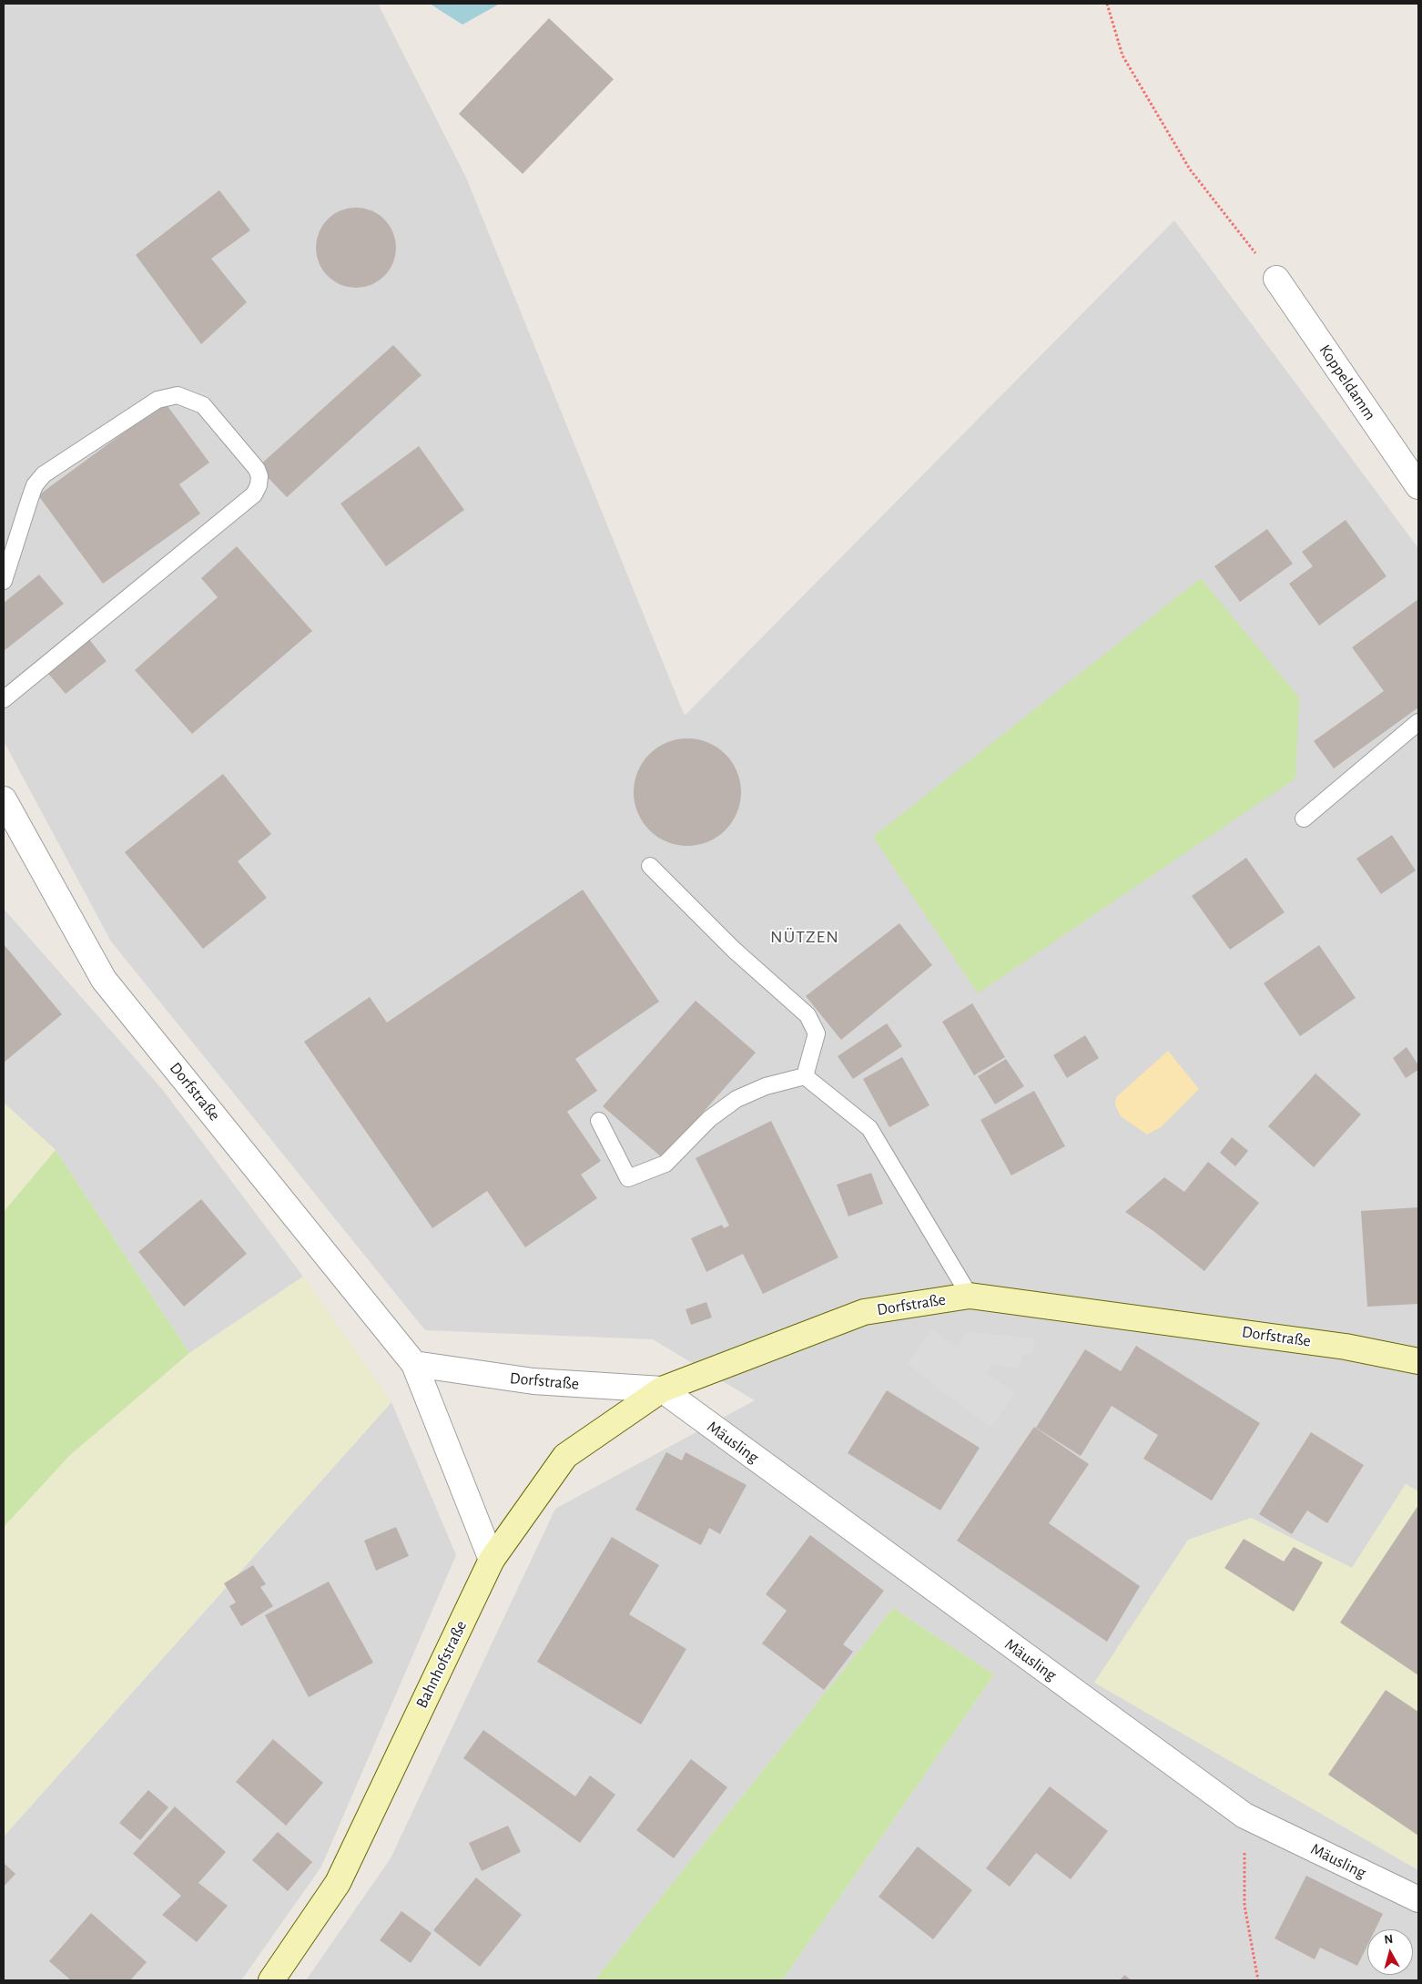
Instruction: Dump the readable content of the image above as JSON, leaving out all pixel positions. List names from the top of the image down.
{
  "streets": {
    "street": [
      "Koppeldamm",
      "Dorfstraße",
      "Mäusling",
      "Bahnhofstraße"
    ]
  },
  "crossings": [
    ["Dorfstraße", "Mäusling"],
    ["Dorfstraße", "Bahnhofstraße"],
    ["Mäusling", "Bahnhofstraße"]
  ],
  "districts": ["NÜTZEN"],
  "north": "top"
}
